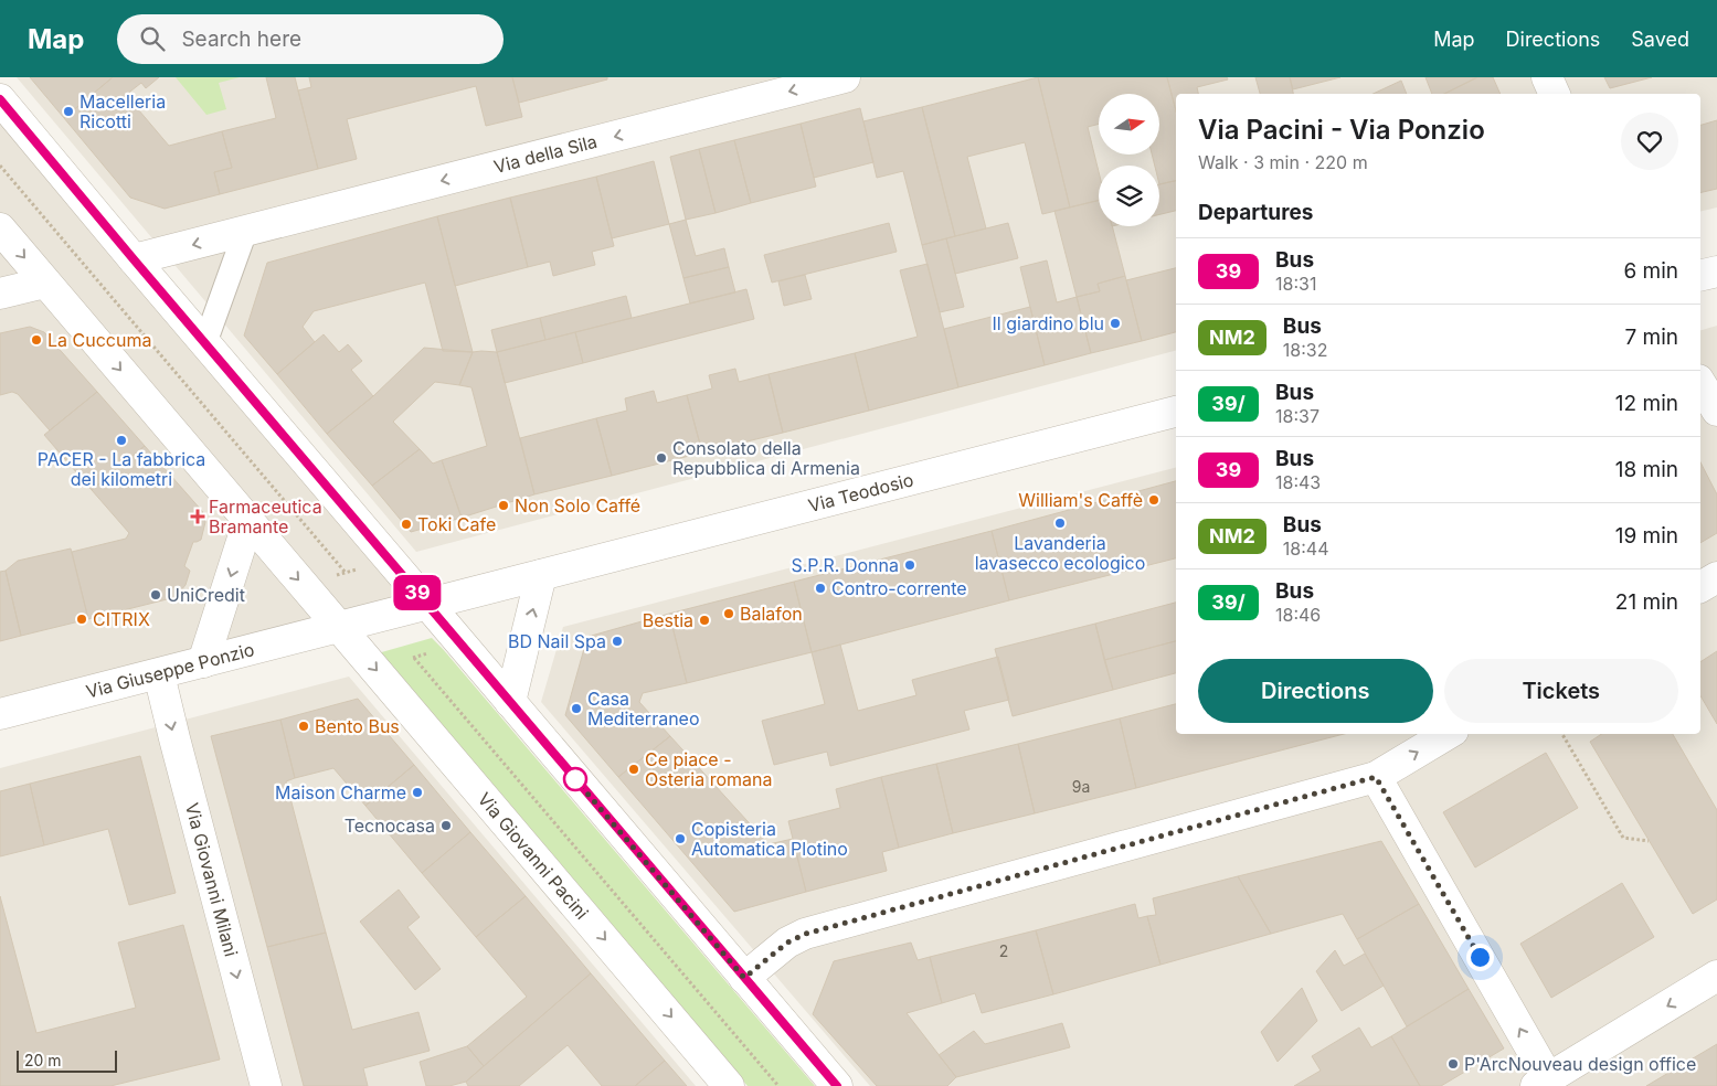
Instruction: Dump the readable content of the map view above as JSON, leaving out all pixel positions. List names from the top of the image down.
{
  "streets": {
    "street": [
      "Via della Sila",
      "Via Teodosio",
      "Via Giuseppe Ponzio",
      "Via Giovanni Pacini",
      "Via Giovanni Milani"
    ]
  },
  "crossings": [
    ["Via Giuseppe Ponzio", "Via Giovanni Pacini"],
    ["Via Giuseppe Ponzio", "Via Giovanni Milani"]
  ],
  "one_way": ["Via della Sila", "Via Giovanni Milani"],
  "places": {
    "other": [
      "Macelleria Ricotti",
      "Il giardino blu",
      "La Cuccuma",
      "PACER - La fabbrica dei kilometri",
      "Consolato della Repubblica di Armenia",
      "William's Caffè",
      "Non Solo Caffé",
      "Lavanderia lavasecco ecologico",
      "Toki Cafe",
      "S.P.R. Donna",
      "Contro-corrente",
      "UniCredit",
      "Balafon",
      "CITRIX",
      "Bestia",
      "BD Nail Spa",
      "Casa Mediterraneo",
      "Bento Bus",
      "Ce piace - Osteria romana",
      "Maison Charme",
      "Tecnocasa",
      "Copisteria Automatica Plotino",
      "P'ArcNouveau design office"
    ],
    "health": ["Farmaceutica Bramante"]
  },
  "lines": ["bus line 39"],
  "house_numbers": ["9a", "2"],
  "scale_bar": "20 m",
  "north": "right",
  "page": {
    "header": "Map",
    "search": "Search here",
    "nav": ["Map", "Directions", "Saved"],
    "on_map": "39",
    "heading": [
      ["Via Pacini - Via Ponzio", "Walk · 3 min · 220 m"],
      "Departures"
    ],
    "list": [
      {
        "mark": "39",
        "name": "Bus",
        "note": "18:31",
        "value": "6 min"
      },
      {
        "mark": "NM2",
        "name": "Bus",
        "note": "18:32",
        "value": "7 min"
      },
      {
        "mark": "39/",
        "name": "Bus",
        "note": "18:37",
        "value": "12 min"
      },
      {
        "mark": "39",
        "name": "Bus",
        "note": "18:43",
        "value": "18 min"
      },
      {
        "mark": "NM2",
        "name": "Bus",
        "note": "18:44",
        "value": "19 min"
      },
      {
        "mark": "39/",
        "name": "Bus",
        "note": "18:46",
        "value": "21 min"
      }
    ],
    "buttons": ["Directions", "Tickets"],
    "scale": "20 m"
  }
}
